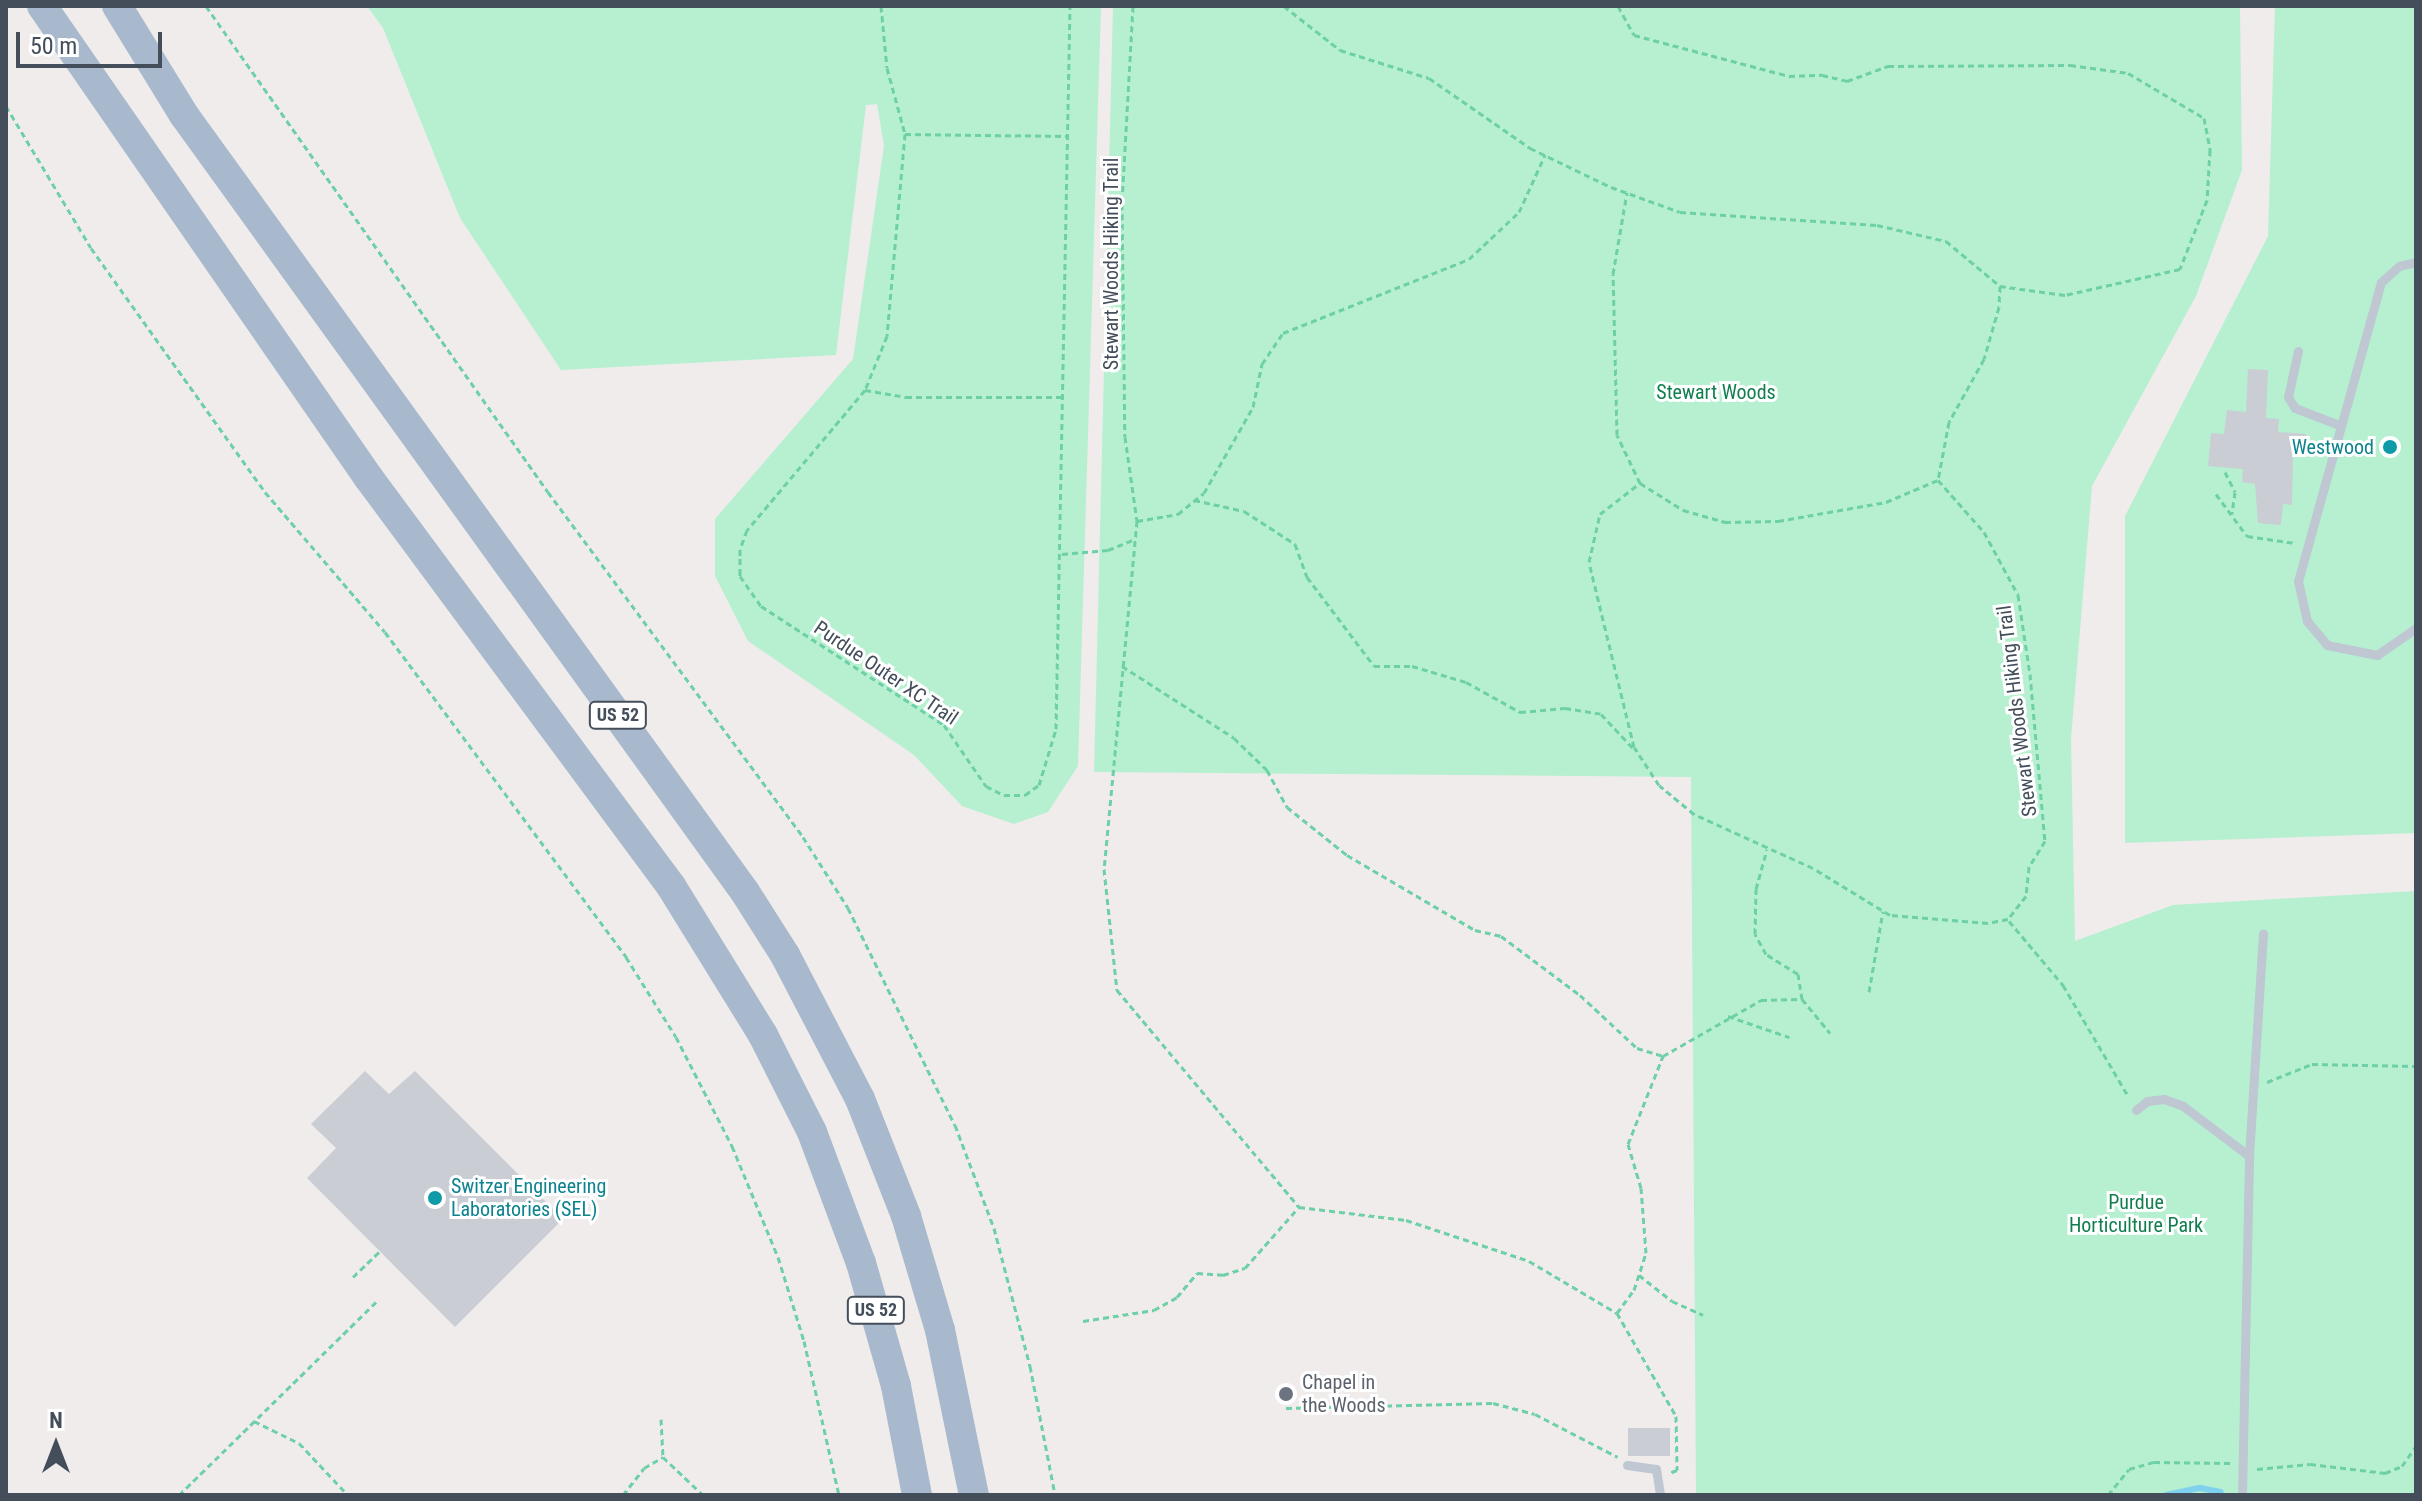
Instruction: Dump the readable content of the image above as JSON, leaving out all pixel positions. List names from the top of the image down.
{
  "streets": {
    "main road": ["US 52"],
    "path": ["Stewart Woods Hiking Trail", "Purdue Outer XC Trail"]
  },
  "parks": ["Stewart Woods", "Purdue Horticulture Park"],
  "places": ["Westwood", "Switzer Engineering Laboratories (SEL)", "Chapel in the Woods"],
  "scale_bar": "50 m",
  "north": "top"
}
